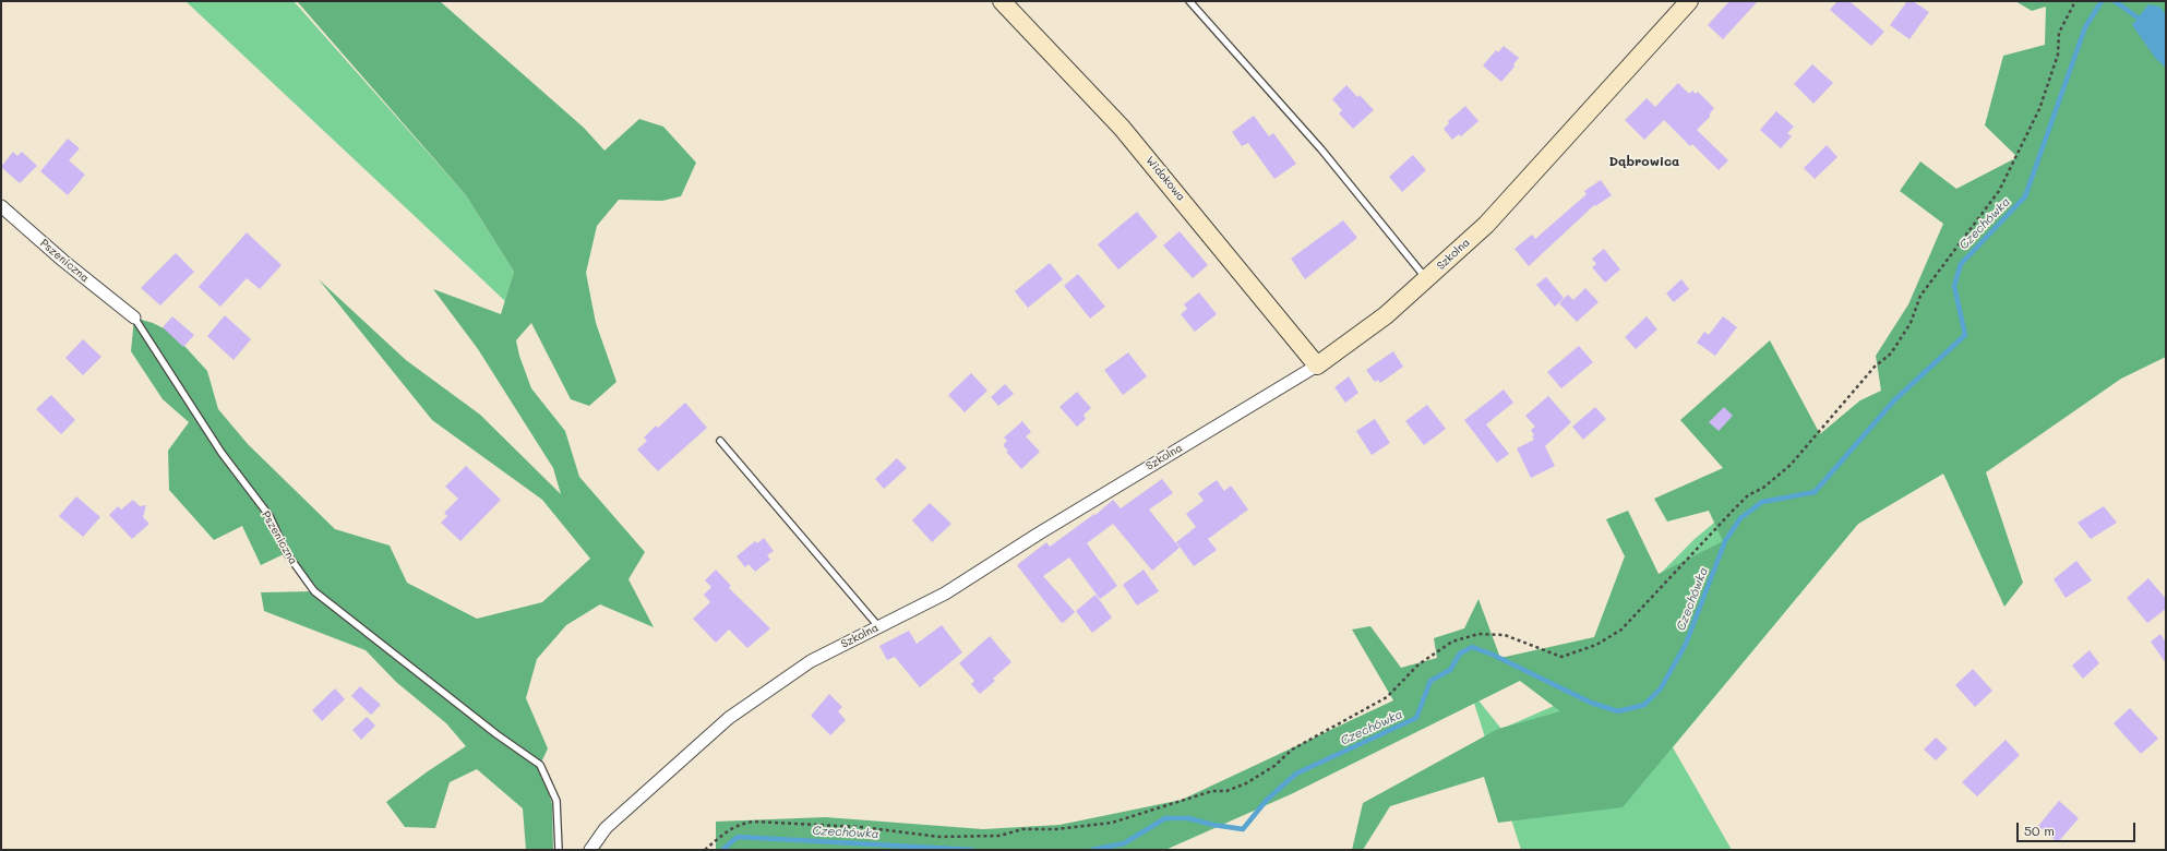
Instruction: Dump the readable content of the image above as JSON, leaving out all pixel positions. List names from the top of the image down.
{
  "streets": {
    "street": ["Widokowa", "Szkolna", "Pszeniczna"]
  },
  "crossings": [
    ["Widokowa", "Szkolna"]
  ],
  "districts": ["Dąbrowica"],
  "water": ["Czechówka"],
  "scale_bar": "50 m"
}
